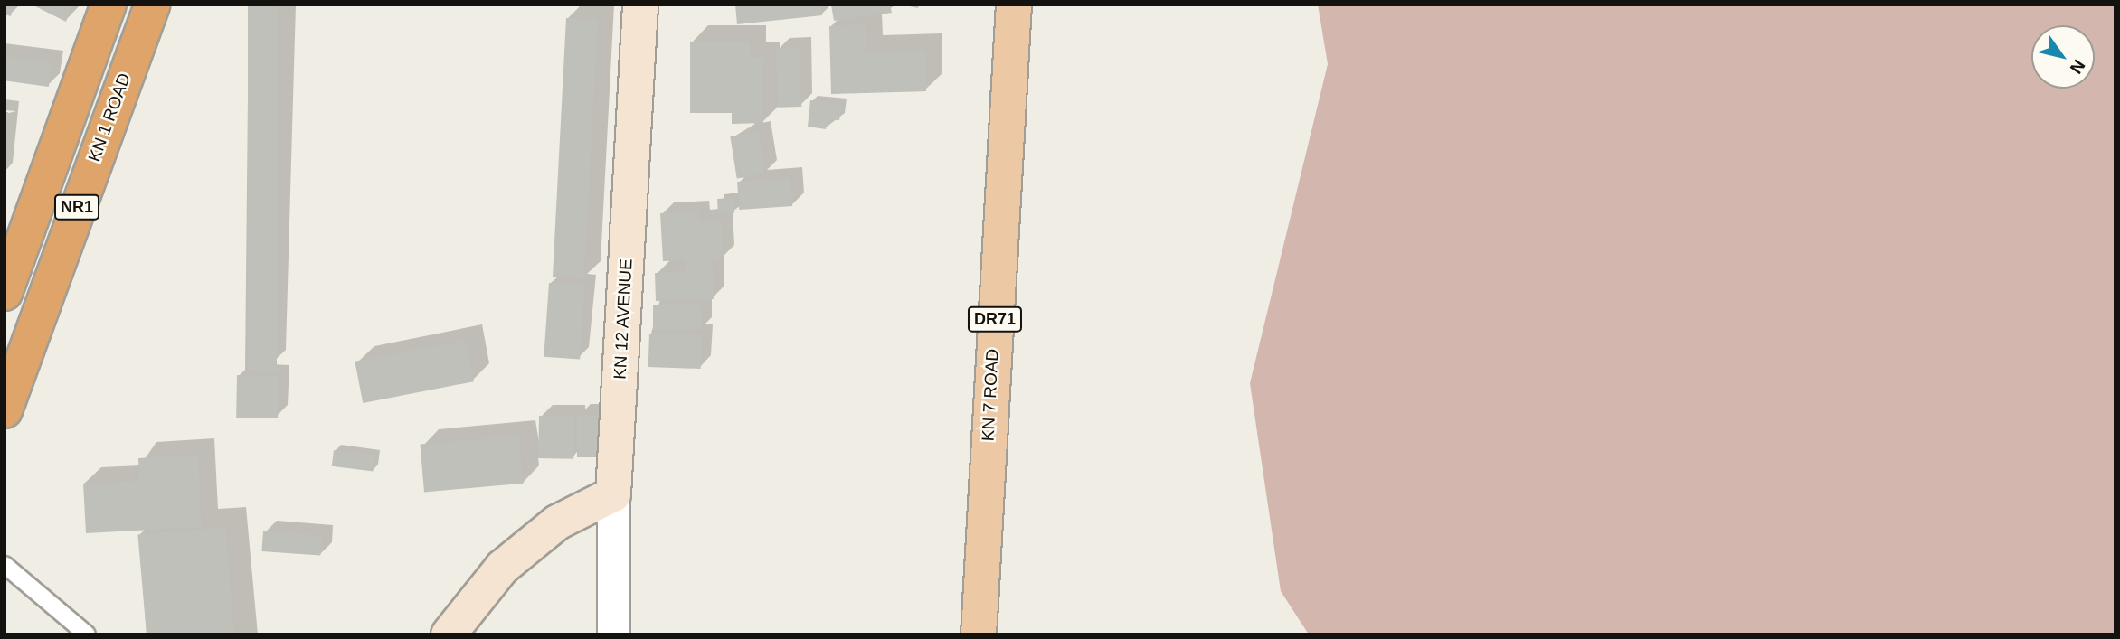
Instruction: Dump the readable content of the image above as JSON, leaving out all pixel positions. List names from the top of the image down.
{
  "streets": {
    "highway": ["KN 1 ROAD", "NR1"],
    "main road": ["DR71", "KN 7 ROAD"],
    "street": ["KN 12 AVENUE"]
  },
  "north": "bottom right"
}
